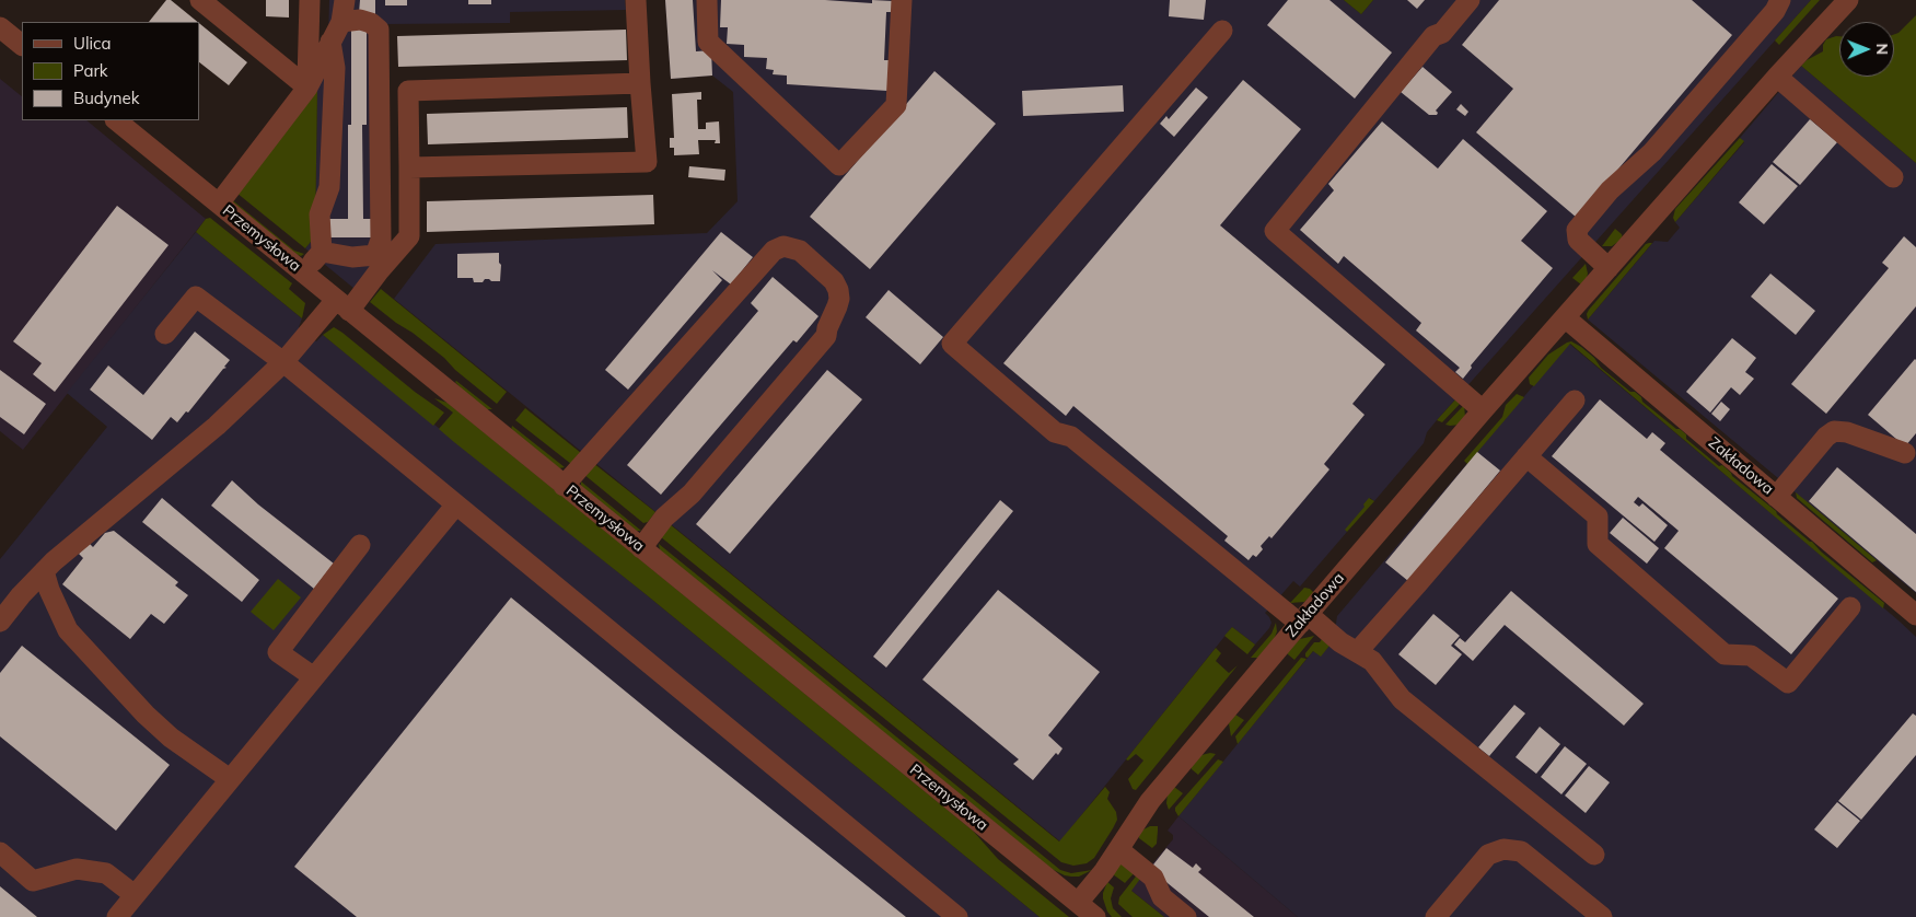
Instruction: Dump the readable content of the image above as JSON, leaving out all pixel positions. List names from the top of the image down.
{
  "streets": {
    "street": ["Przemysłowa", "Zakładowa"]
  },
  "crossings": [
    ["Przemysłowa", "Zakładowa"]
  ],
  "legend": ["Ulica", "Park", "Budynek"],
  "north": "right"
}
